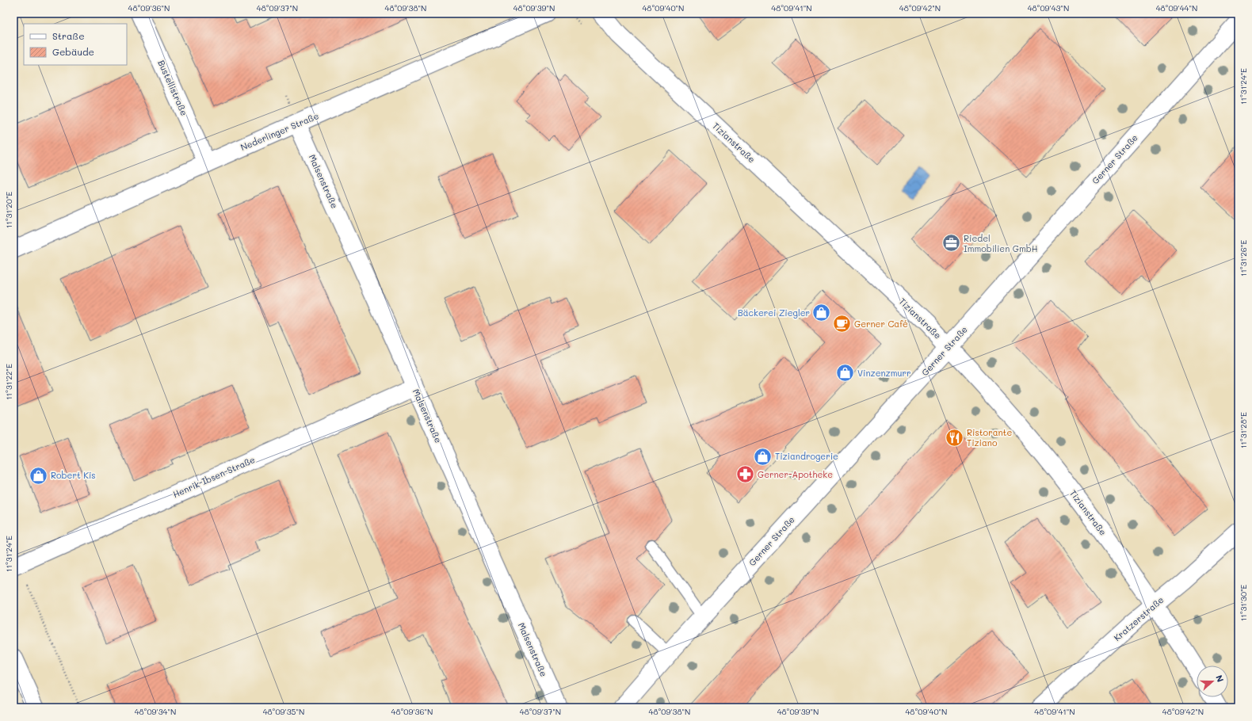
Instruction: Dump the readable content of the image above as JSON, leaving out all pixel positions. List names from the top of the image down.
{
  "streets": {
    "street": [
      "Bustellistraße",
      "Nederlinger Straße",
      "Tizianstraße",
      "Gerner Straße",
      "Malsenstraße",
      "Henrik-Ibsen-Straße",
      "Kratzerstraße"
    ]
  },
  "crossings": [
    ["Bustellistraße", "Nederlinger Straße"],
    ["Nederlinger Straße", "Malsenstraße"],
    ["Tizianstraße", "Gerner Straße"],
    ["Tizianstraße", "Kratzerstraße"],
    ["Malsenstraße", "Henrik-Ibsen-Straße"]
  ],
  "places": {
    "office": ["Riedel Immobilien GmbH"],
    "shop": [
      "Bäckerei Ziegler",
      "Vinzenzmurr",
      "Tiziandrogerie",
      "Robert Kis"
    ],
    "cafe": ["Gerner Café"],
    "restaurant": ["Ristorante Tiziano"],
    "pharmacy": ["Gerner-Apotheke"]
  },
  "legend": ["Straße", "Gebäude"],
  "north": "right",
  "coordinates": [
    "48°09'36\"N",
    "48°09'37\"N",
    "48°09'38\"N",
    "48°09'39\"N",
    "48°09'40\"N",
    "48°09'41\"N",
    "48°09'42\"N",
    "48°09'43\"N",
    "48°09'44\"N",
    "11°31'24\"E",
    "11°31'20\"E",
    "11°31'26\"E",
    "11°31'22\"E",
    "11°31'28\"E",
    "11°31'30\"E",
    "48°09'34\"N",
    "48°09'35\"N"
  ]
}
